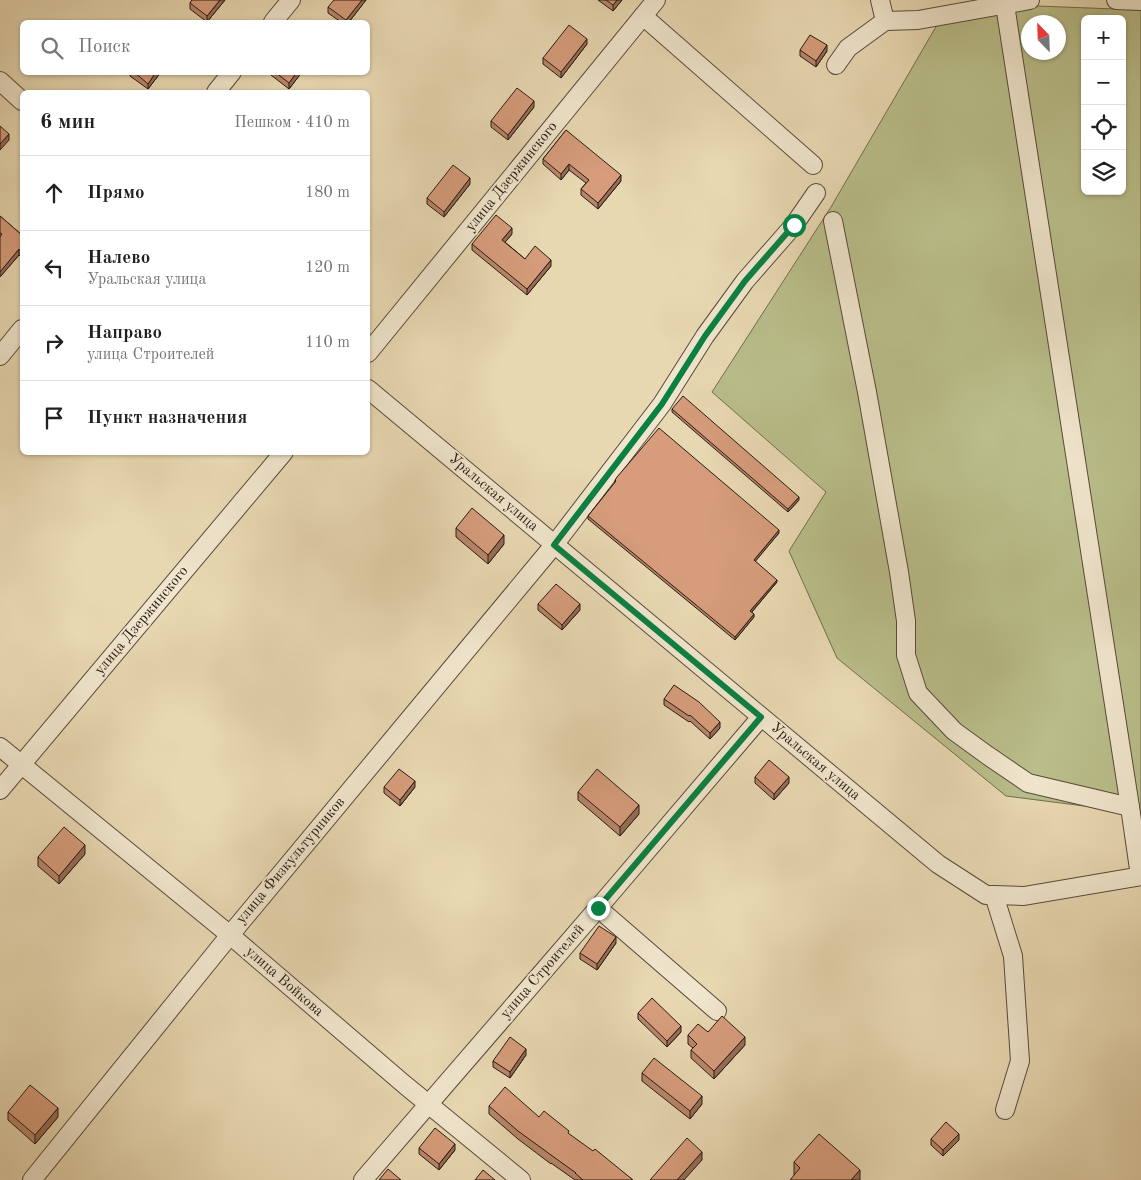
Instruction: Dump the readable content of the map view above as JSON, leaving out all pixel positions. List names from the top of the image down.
{
  "streets": {
    "street": [
      "улица Дзержинского",
      "Уральская улица",
      "улица Физкультурников",
      "улица Строителей",
      "улица Войкова"
    ]
  },
  "crossings": [
    ["улица Дзержинского", "улица Войкова"],
    ["Уральская улица", "улица Физкультурников"],
    ["Уральская улица", "улица Строителей"],
    ["улица Физкультурников", "улица Войкова"],
    ["улица Строителей", "улица Войкова"]
  ],
  "north": "top left",
  "page": {
    "map_buttons": ["+", "−"],
    "search": "Поиск",
    "heading": ["6 мин", "Пешком · 410 m"],
    "list": [
      ["Прямо", "180 m"],
      ["Налево", "Уральская улица", "120 m"],
      ["Направо", "улица Строителей", "110 m"],
      "Пункт назначения"
    ]
  }
}
